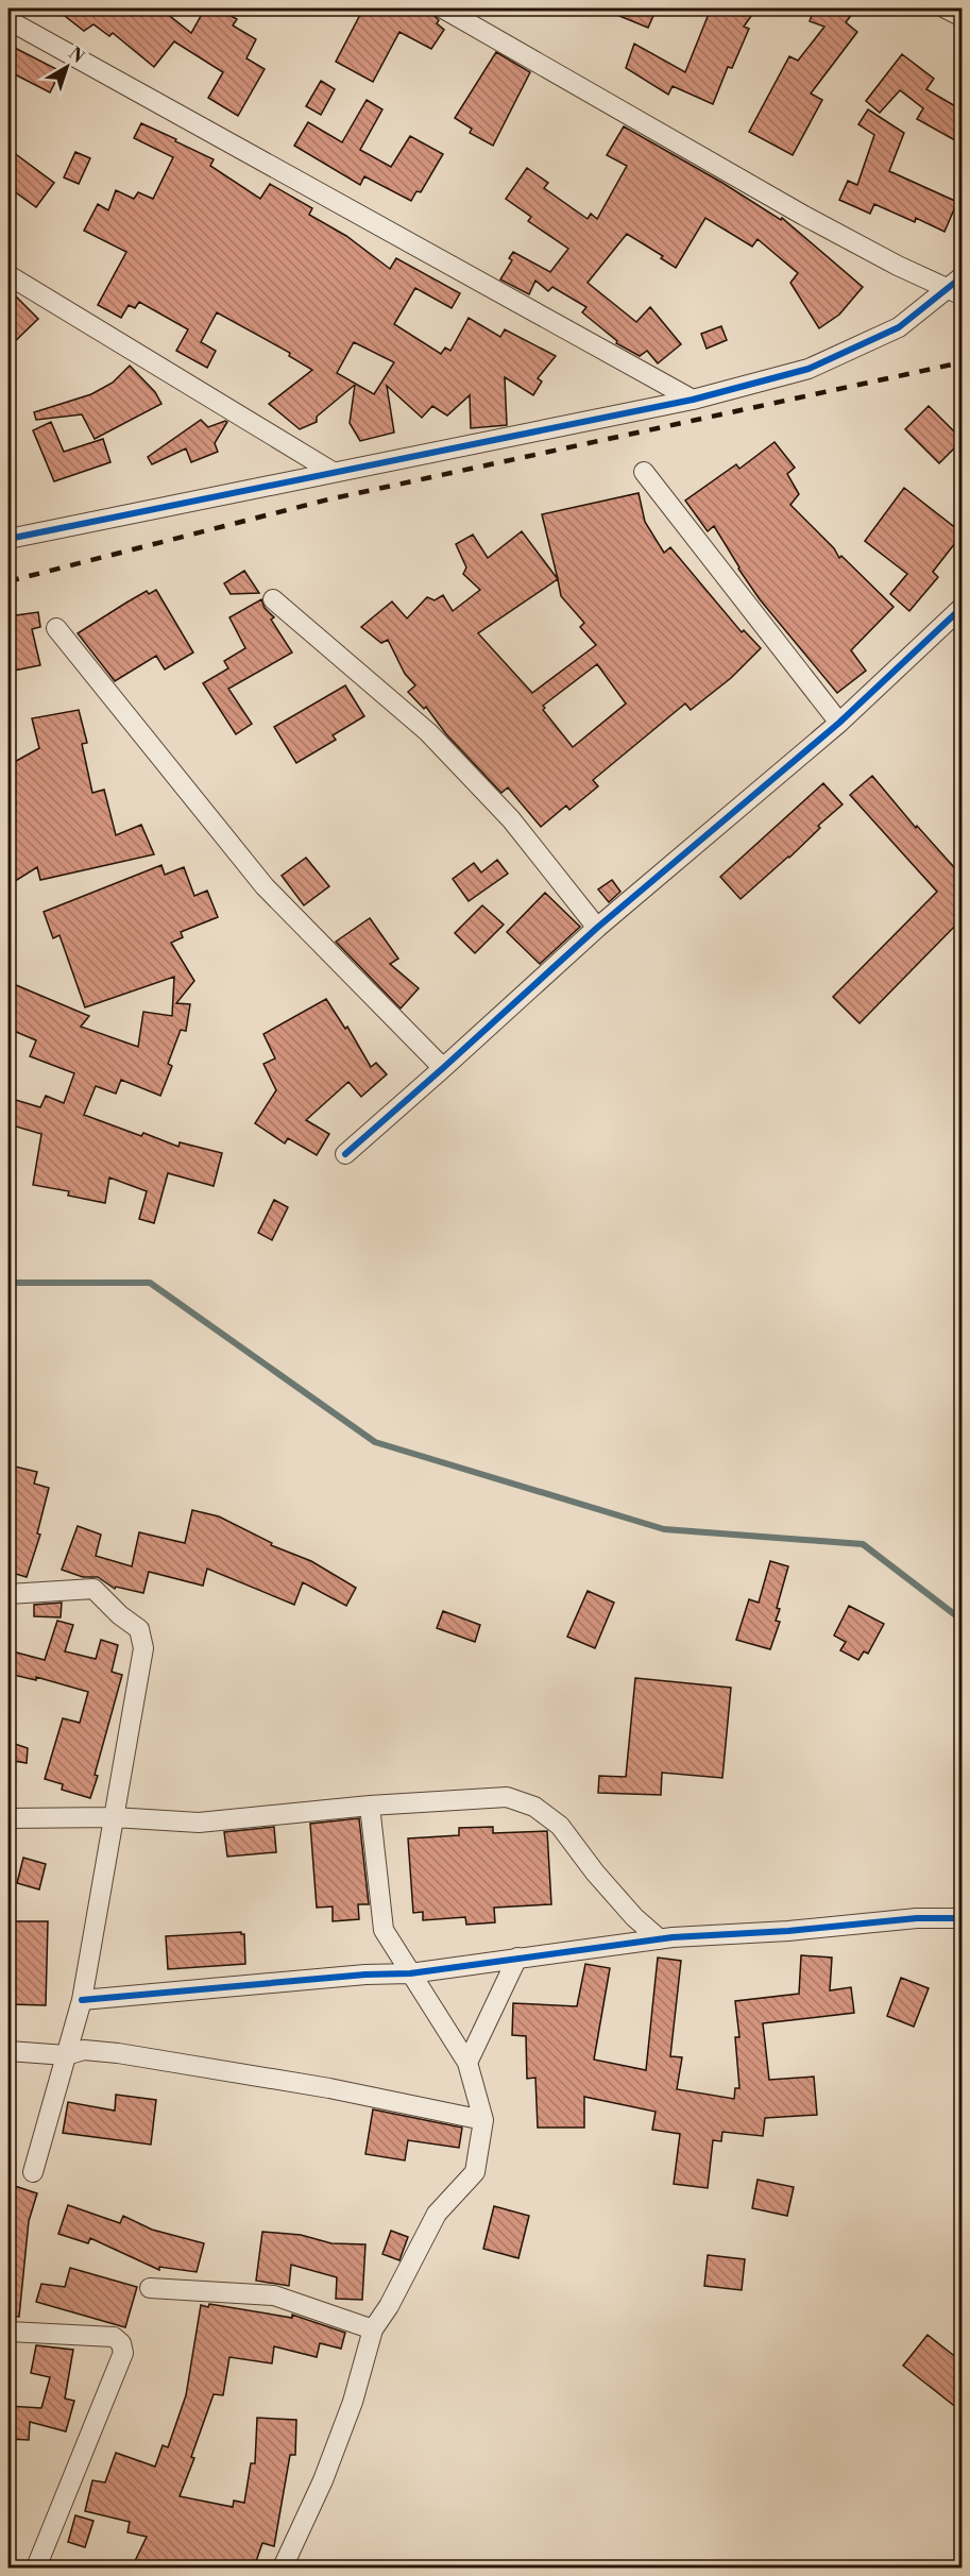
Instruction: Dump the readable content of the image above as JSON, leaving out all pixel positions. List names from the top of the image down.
{
  "north": "top right"
}
